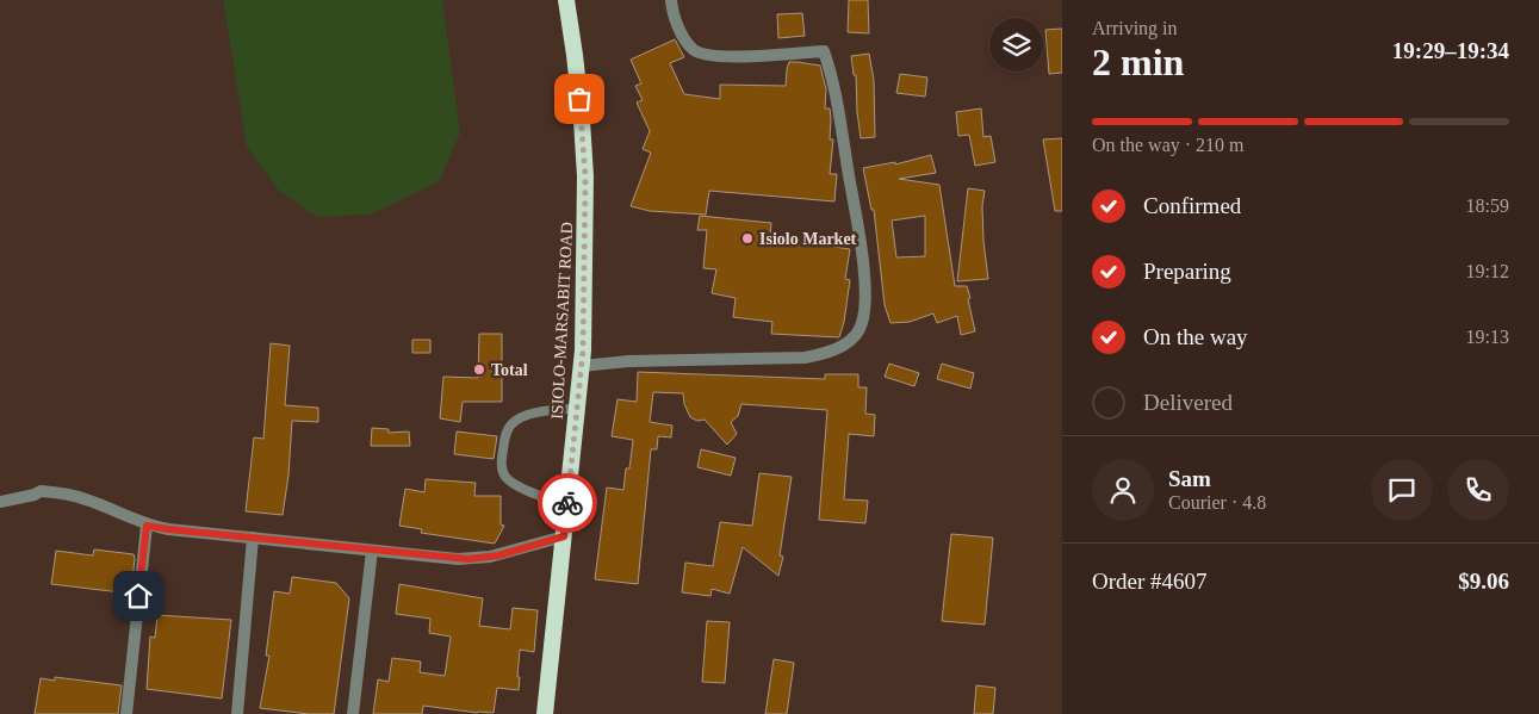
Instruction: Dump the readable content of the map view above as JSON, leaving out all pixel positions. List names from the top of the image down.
{
  "streets": {
    "highway": ["ISIOLO-MARSABIT ROAD"]
  },
  "places": ["Isiolo Market", "Total"],
  "page": {
    "heading": ["2 min", "Arriving in", "19:29–19:34"],
    "panel": [
      "Sam",
      "Courier · 4.8",
      "Order #4607",
      "$9.06"
    ],
    "bar": "On the way · 210 m",
    "list": [
      ["Confirmed", "18:59"],
      ["Preparing", "19:12"],
      ["On the way", "19:13"],
      "Delivered"
    ]
  }
}
